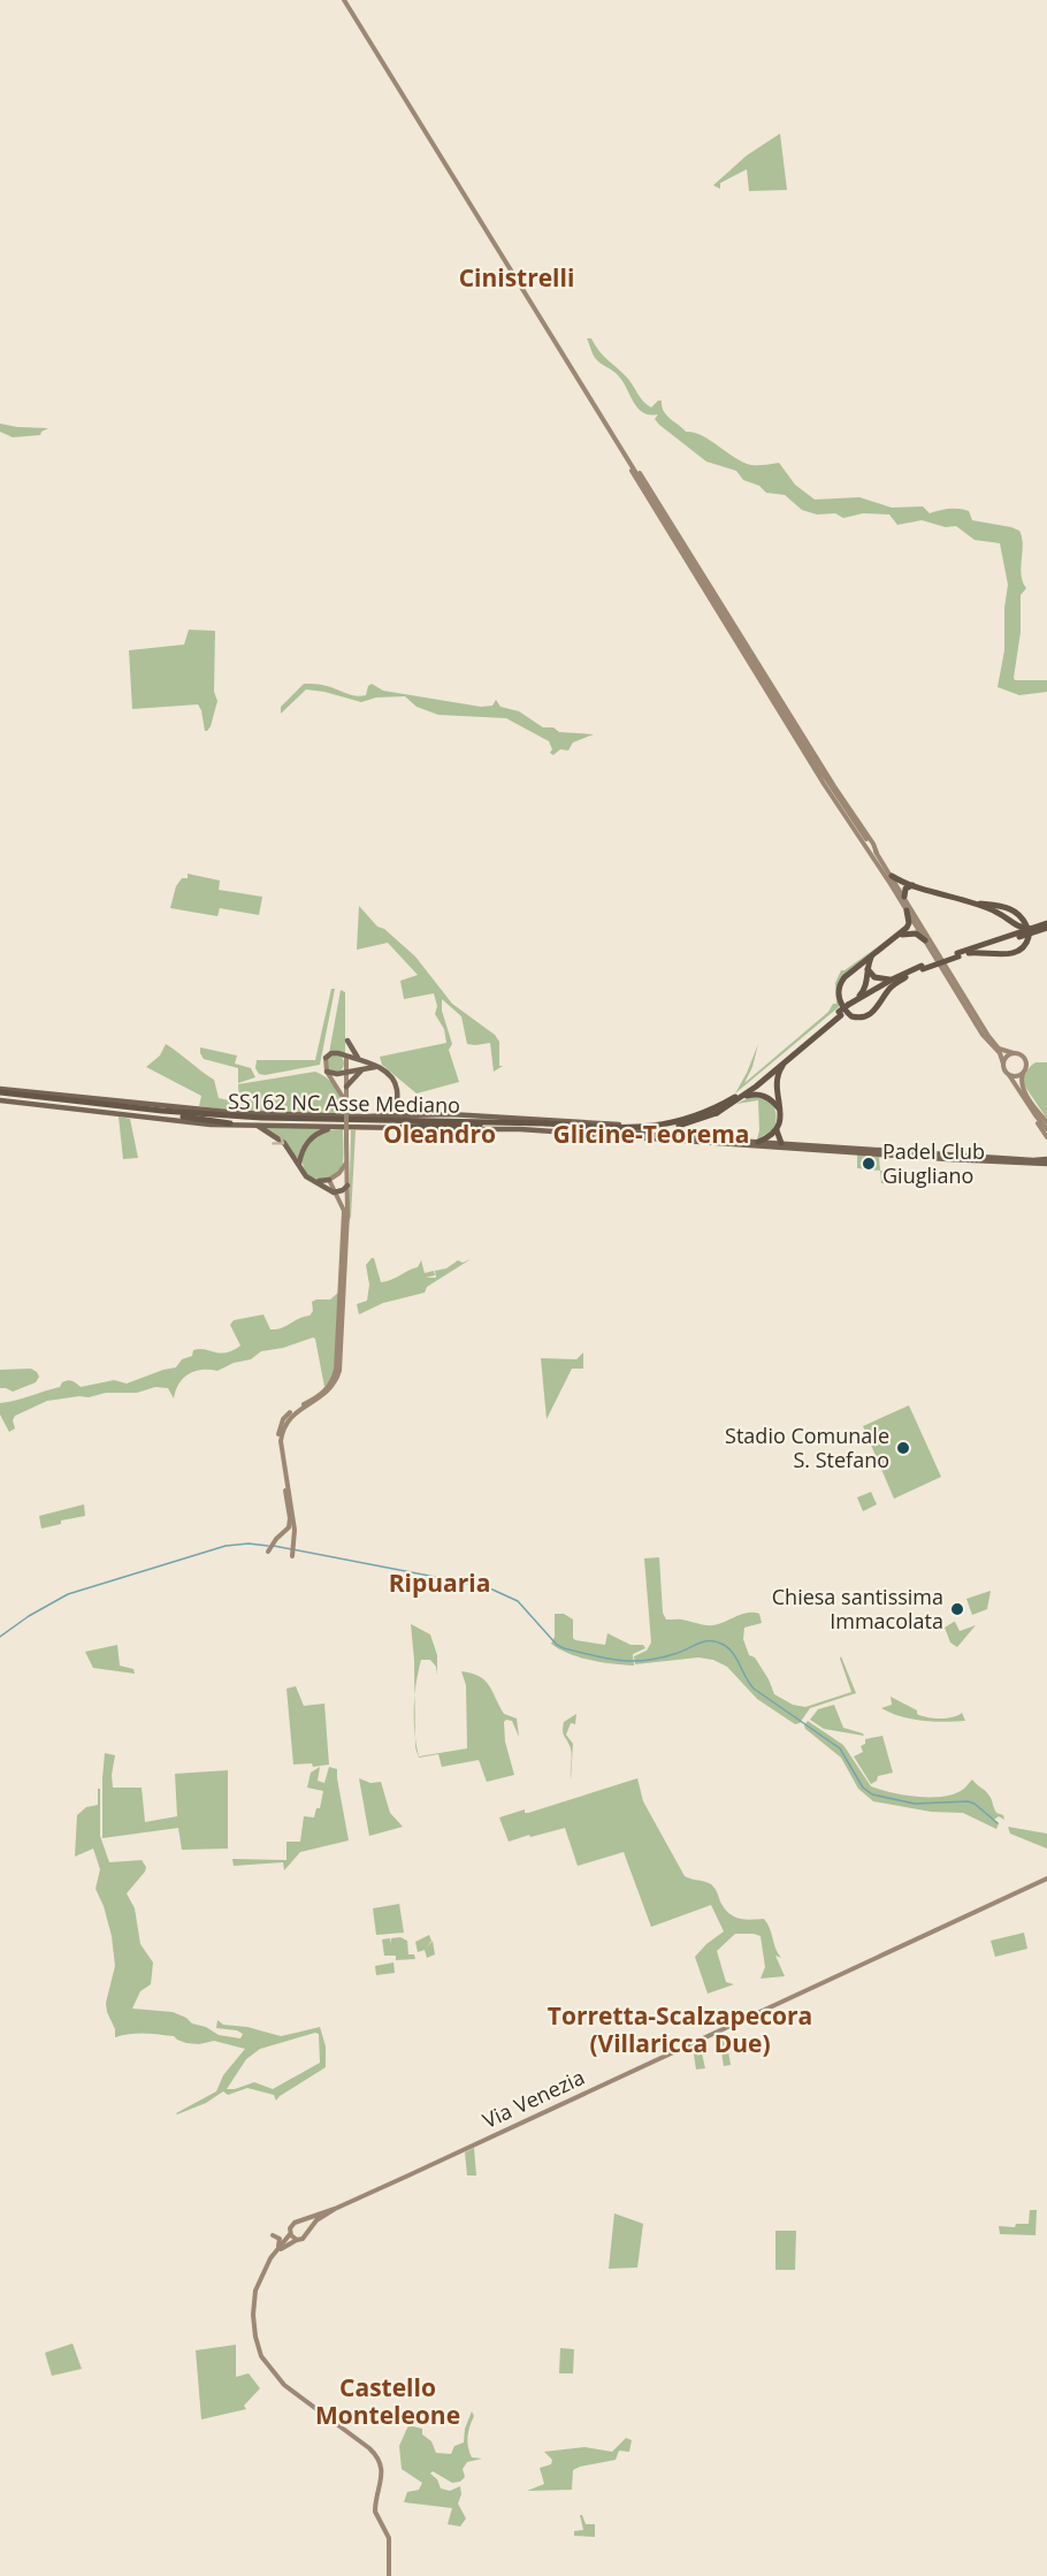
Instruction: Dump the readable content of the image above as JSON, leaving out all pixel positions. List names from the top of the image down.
{
  "streets": {
    "highway": ["SS162 NC Asse Mediano"],
    "main road": ["Via Venezia"]
  },
  "districts": [
    "Cinistrelli",
    "Oleandro",
    "Glicine-Teorema",
    "Ripuaria",
    "Torretta-Scalzapecora (Villaricca Due)",
    "Castello Monteleone"
  ],
  "places": ["Padel Club Giugliano", "Stadio Comunale S. Stefano", "Chiesa santissima Immacolata"]
}
